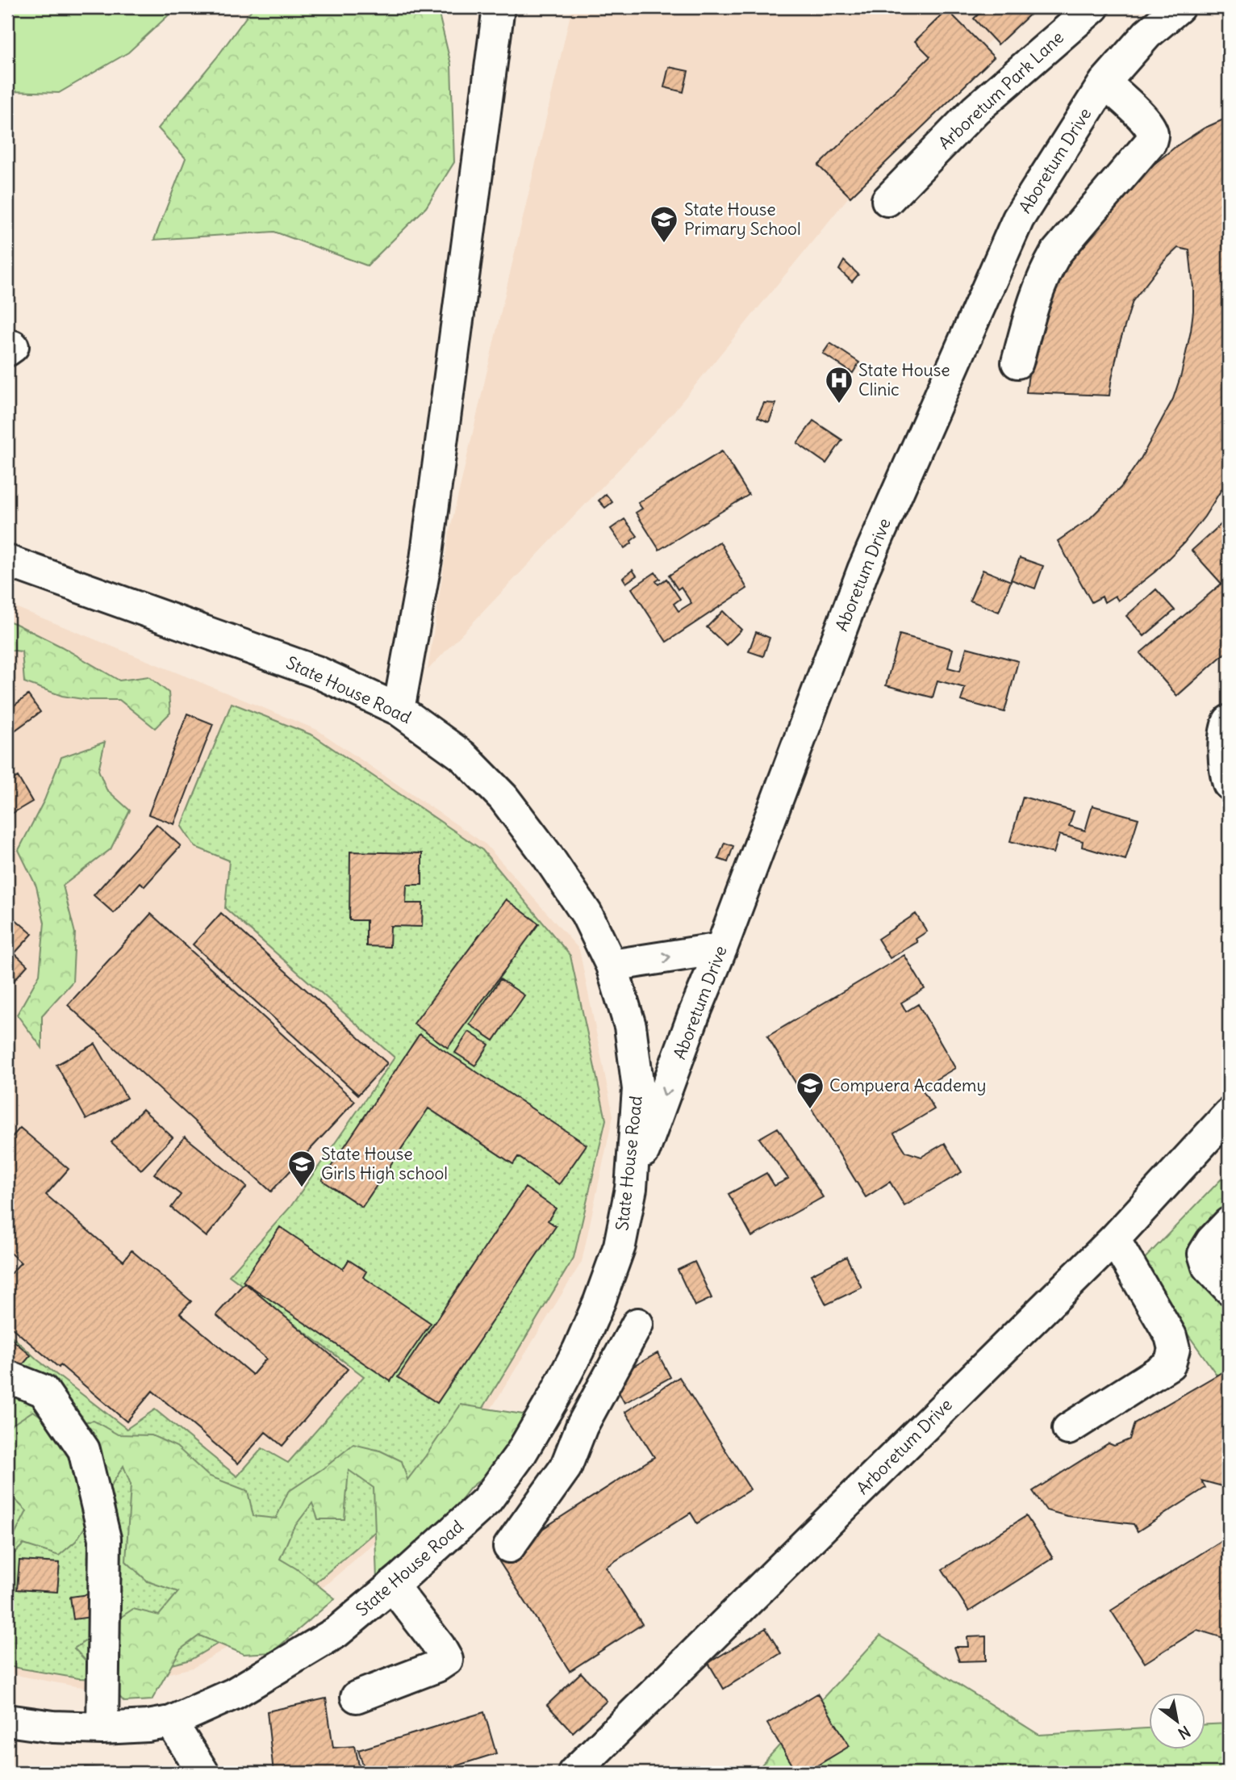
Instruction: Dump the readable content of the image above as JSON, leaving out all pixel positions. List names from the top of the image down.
{
  "streets": {
    "street": [
      "Arboretum Park Lane",
      "Aboretum Drive",
      "State House Road",
      "Arboretum Drive"
    ]
  },
  "crossings": [
    ["Aboretum Drive", "State House Road"]
  ],
  "places": {
    "school or university": ["State House Primary School", "Compuera Academy", "State House Girls High school"],
    "hospital": ["State House Clinic"]
  },
  "north": "bottom right"
}
